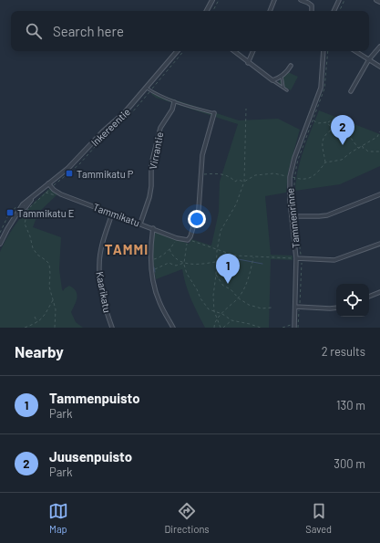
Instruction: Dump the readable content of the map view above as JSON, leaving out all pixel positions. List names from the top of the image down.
{
  "streets": {
    "street": [
      "Inkereentie",
      "Virrantie",
      "Tammikatu",
      "Tammenrinne",
      "Kaarikatu"
    ]
  },
  "crossings": [
    ["Inkereentie", "Tammikatu"],
    ["Virrantie", "Tammikatu"],
    ["Tammikatu", "Kaarikatu"]
  ],
  "districts": ["TAMMI"],
  "places": {
    "transit": ["Tammikatu P", "Tammikatu E"]
  },
  "page": {
    "search": "Search here",
    "pins": ["2", "1"],
    "heading": ["Nearby", "2 results"],
    "list": [
      {
        "mark": "1",
        "name": "Tammenpuisto",
        "note": "Park",
        "value": "130 m"
      },
      {
        "mark": "2",
        "name": "Juusenpuisto",
        "note": "Park",
        "value": "300 m"
      }
    ],
    "nav": ["Map", "Directions", "Saved"]
  }
}
